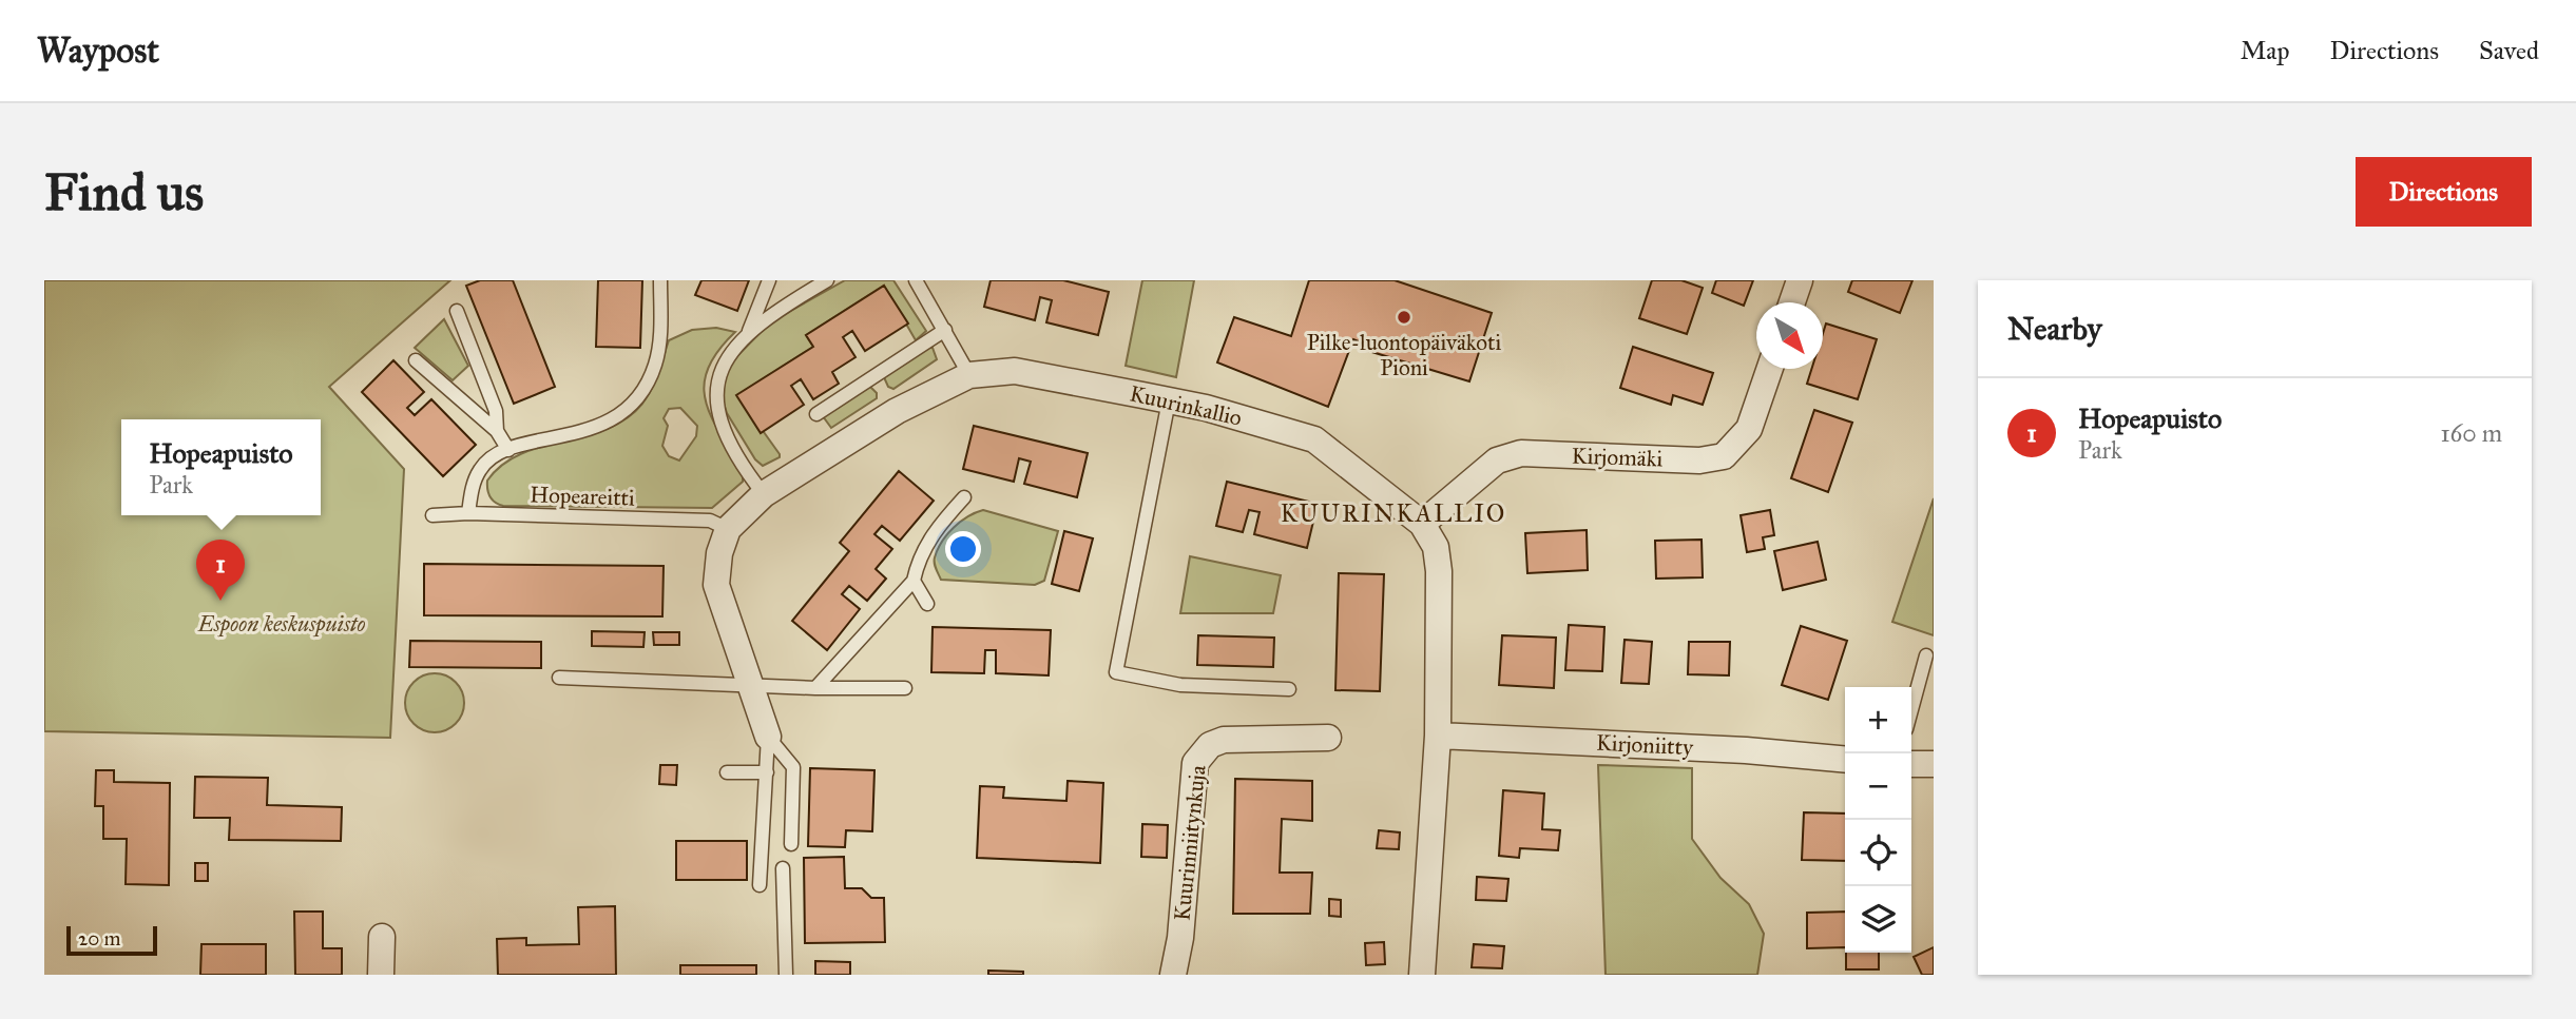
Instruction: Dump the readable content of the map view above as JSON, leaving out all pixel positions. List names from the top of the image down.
{
  "streets": {
    "street": [
      "Kuurinkallio",
      "Kirjomäki",
      "Kirjoniitty",
      "Kuurinniitynkuja"
    ],
    "lane": ["Hopeareitti"]
  },
  "crossings": [
    ["Kuurinkallio", "Kirjomäki"],
    ["Kuurinkallio", "Hopeareitti"],
    ["Kuurinkallio", "Kirjoniitty"]
  ],
  "districts": ["KUURINKALLIO"],
  "parks": ["Espoon keskuspuisto"],
  "places": ["Pilke-luontopäiväkoti Pioni"],
  "scale_bar": "20 m",
  "north": "bottom right",
  "page": {
    "header": "Waypost",
    "nav": ["Map", "Directions", "Saved"],
    "buttons": "Directions",
    "title": "Find us",
    "heading": "Nearby",
    "list": [
      {
        "mark": "1",
        "name": "Hopeapuisto",
        "note": "Park",
        "value": "160 m"
      }
    ],
    "popup": ["Hopeapuisto", "Park"],
    "pins": "1",
    "map_buttons": ["+", "−"],
    "scale": "20 m"
  }
}
